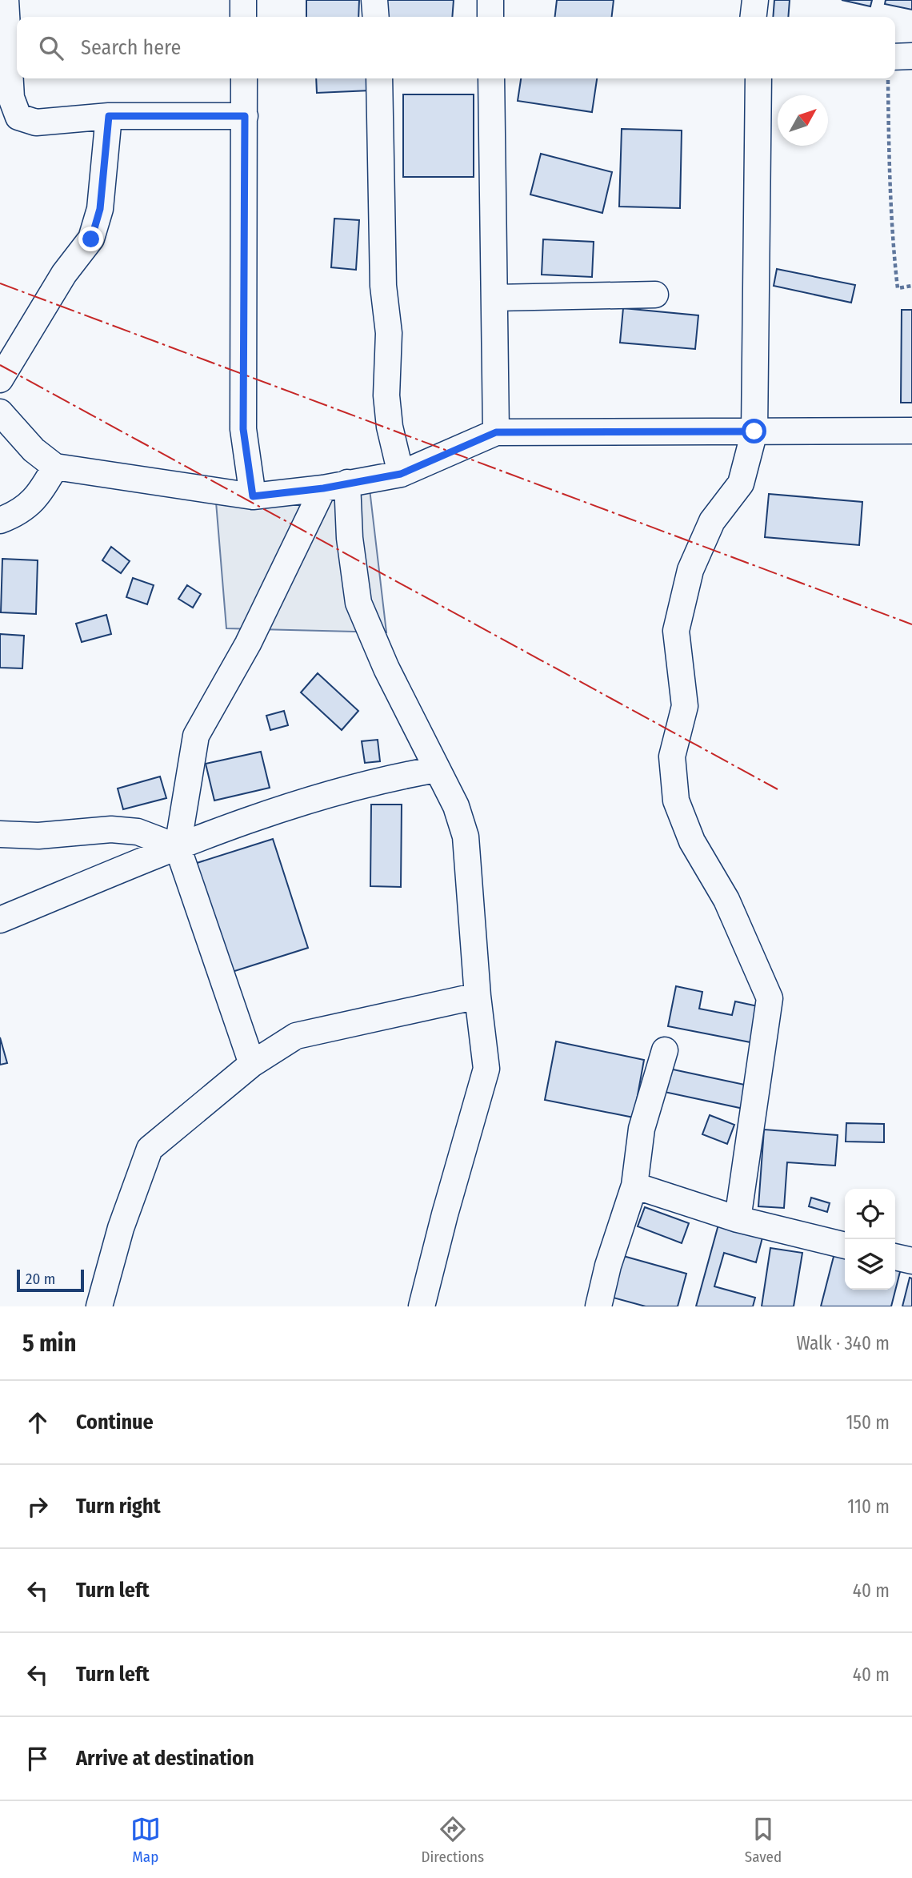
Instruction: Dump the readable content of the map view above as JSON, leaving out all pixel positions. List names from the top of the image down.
{
  "scale_bar": "20 m",
  "north": "top right",
  "page": {
    "search": "Search here",
    "scale": "20 m",
    "heading": ["5 min", "Walk · 340 m"],
    "list": [
      ["Continue", "150 m"],
      ["Turn right", "110 m"],
      ["Turn left", "40 m"],
      ["Turn left", "40 m"],
      "Arrive at destination"
    ],
    "nav": ["Map", "Directions", "Saved"]
  }
}
